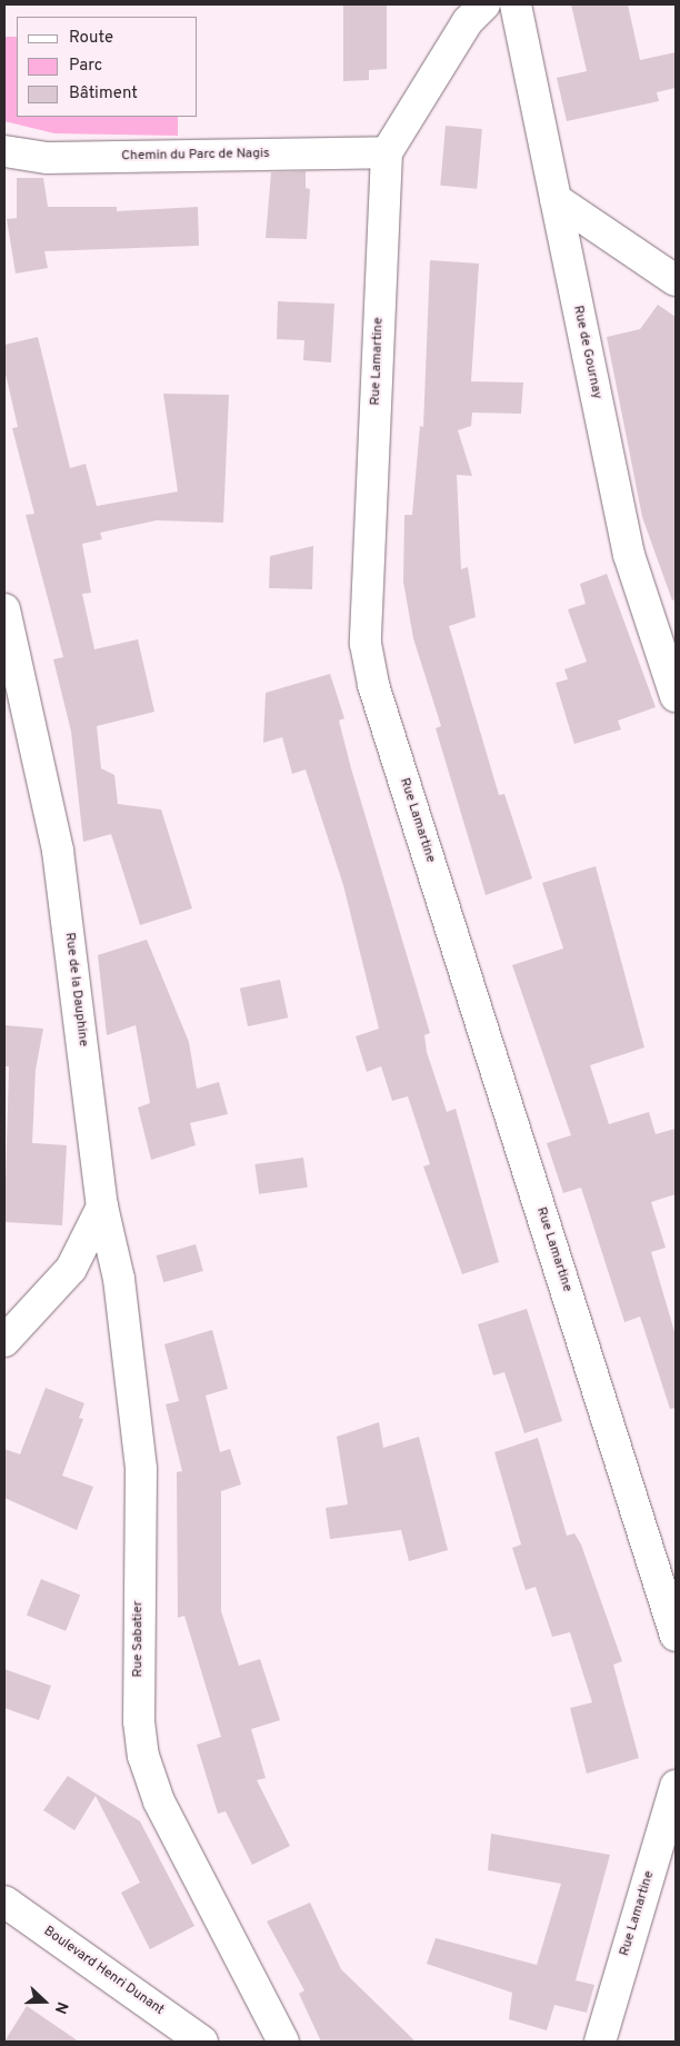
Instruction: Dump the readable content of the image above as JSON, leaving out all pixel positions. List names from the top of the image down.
{
  "streets": {
    "street": [
      "Chemin du Parc de Nagis",
      "Rue de Gournay",
      "Rue Lamartine",
      "Rue de la Dauphine",
      "Rue Sabatier",
      "Boulevard Henri Dunant"
    ]
  },
  "crossings": [
    ["Chemin du Parc de Nagis", "Rue Lamartine"],
    ["Rue de la Dauphine", "Rue Sabatier"]
  ],
  "legend": ["Route", "Parc", "Bâtiment"],
  "north": "right"
}
